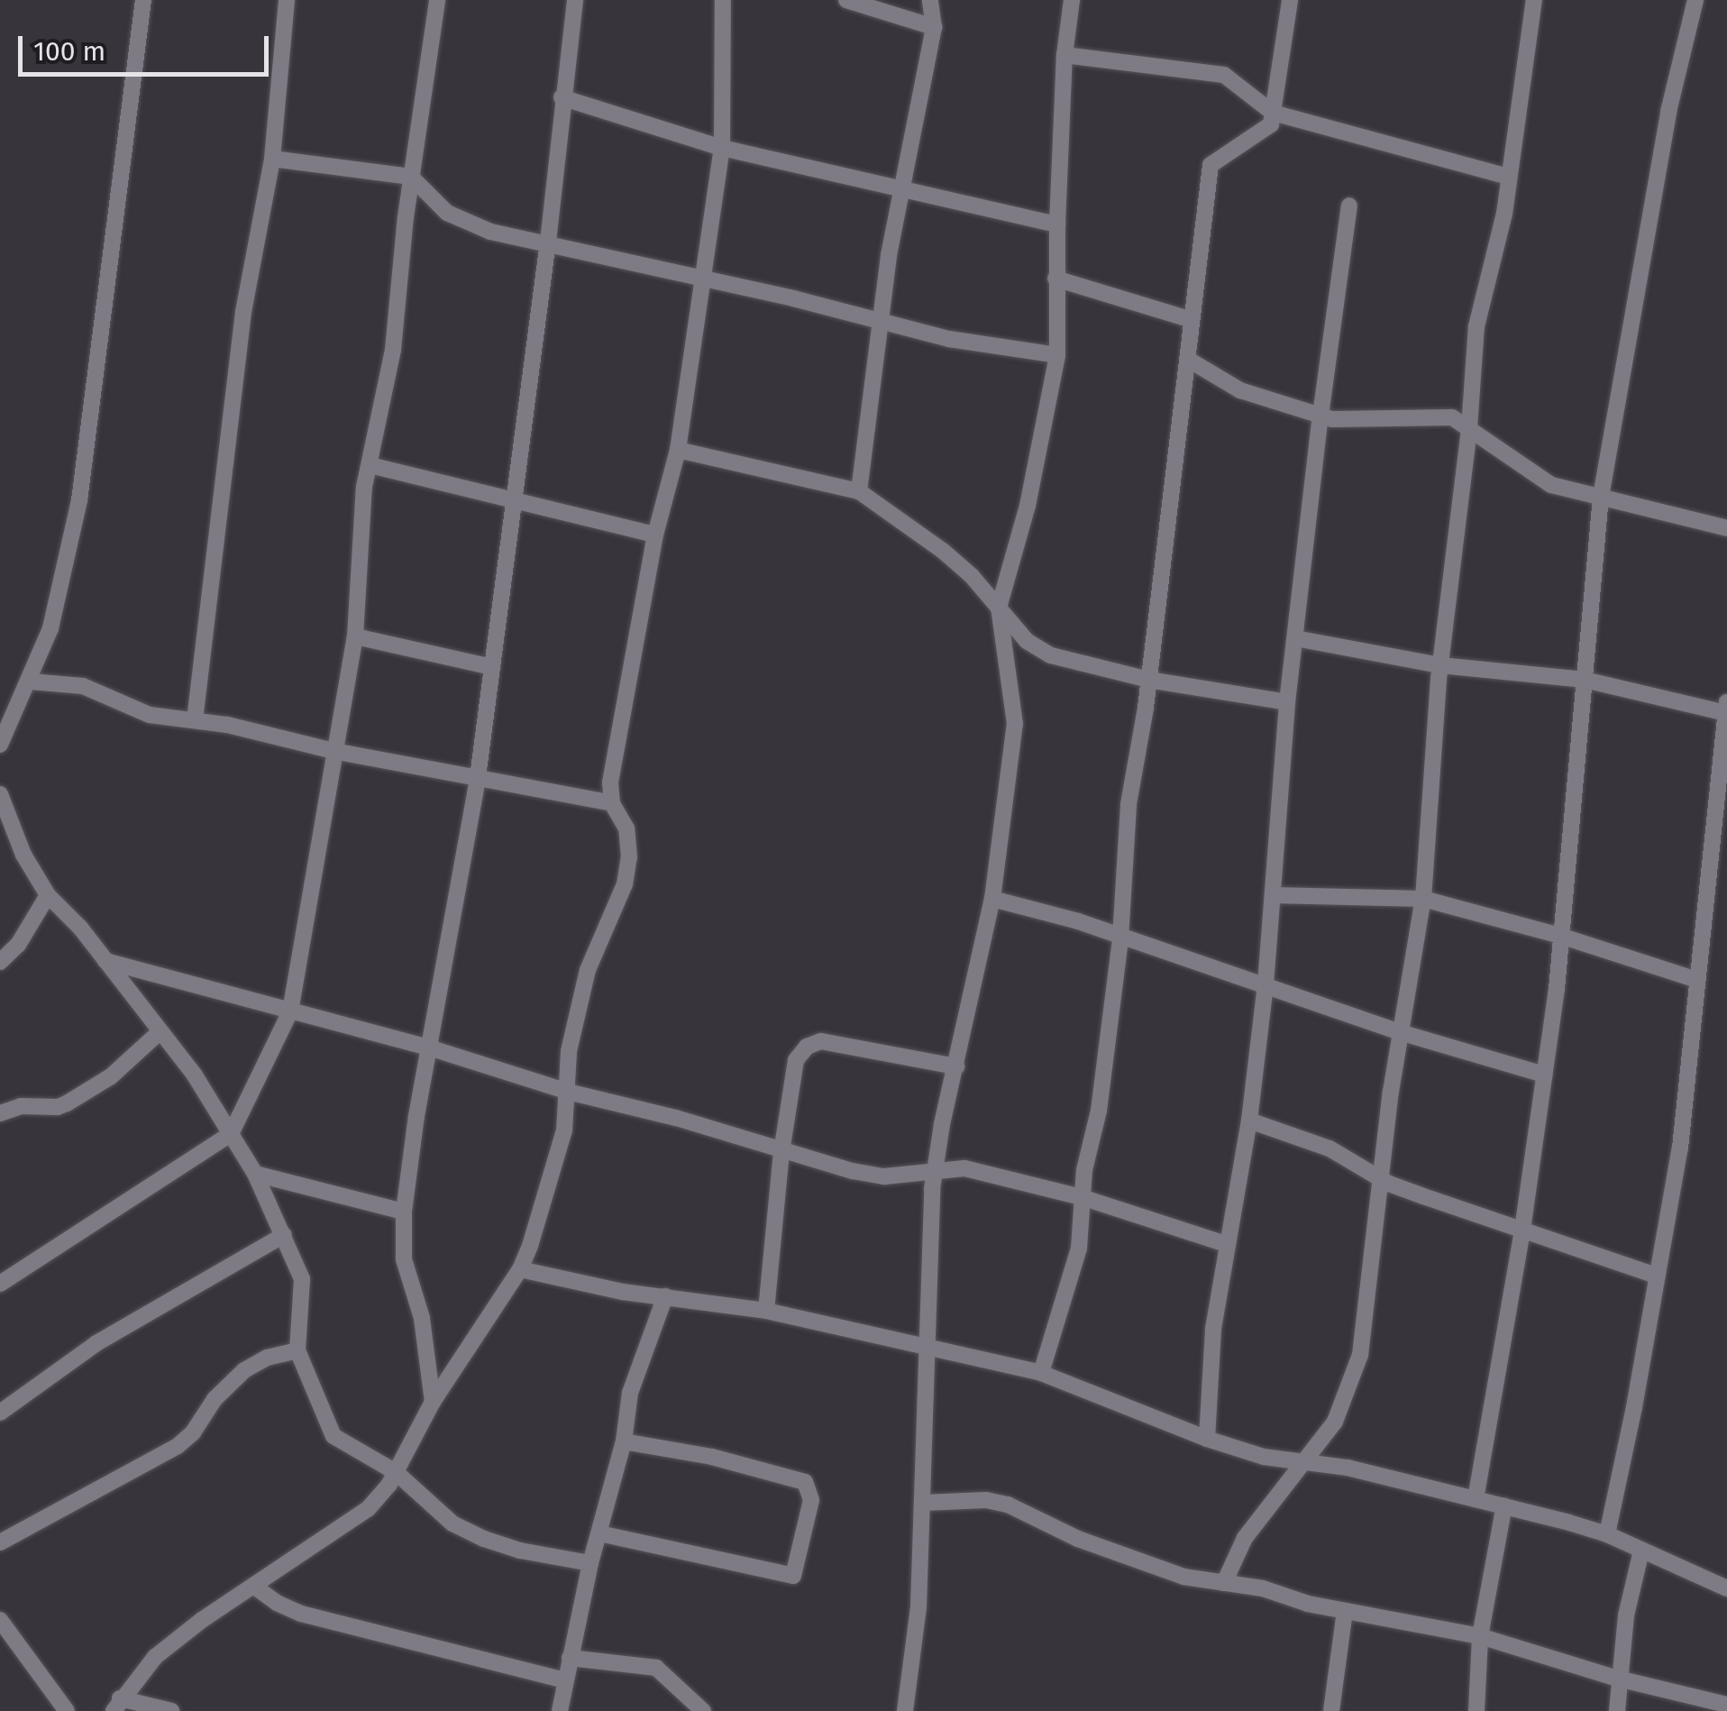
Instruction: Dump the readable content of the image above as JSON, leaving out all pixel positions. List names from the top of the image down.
{
  "scale_bar": "100 m"
}
